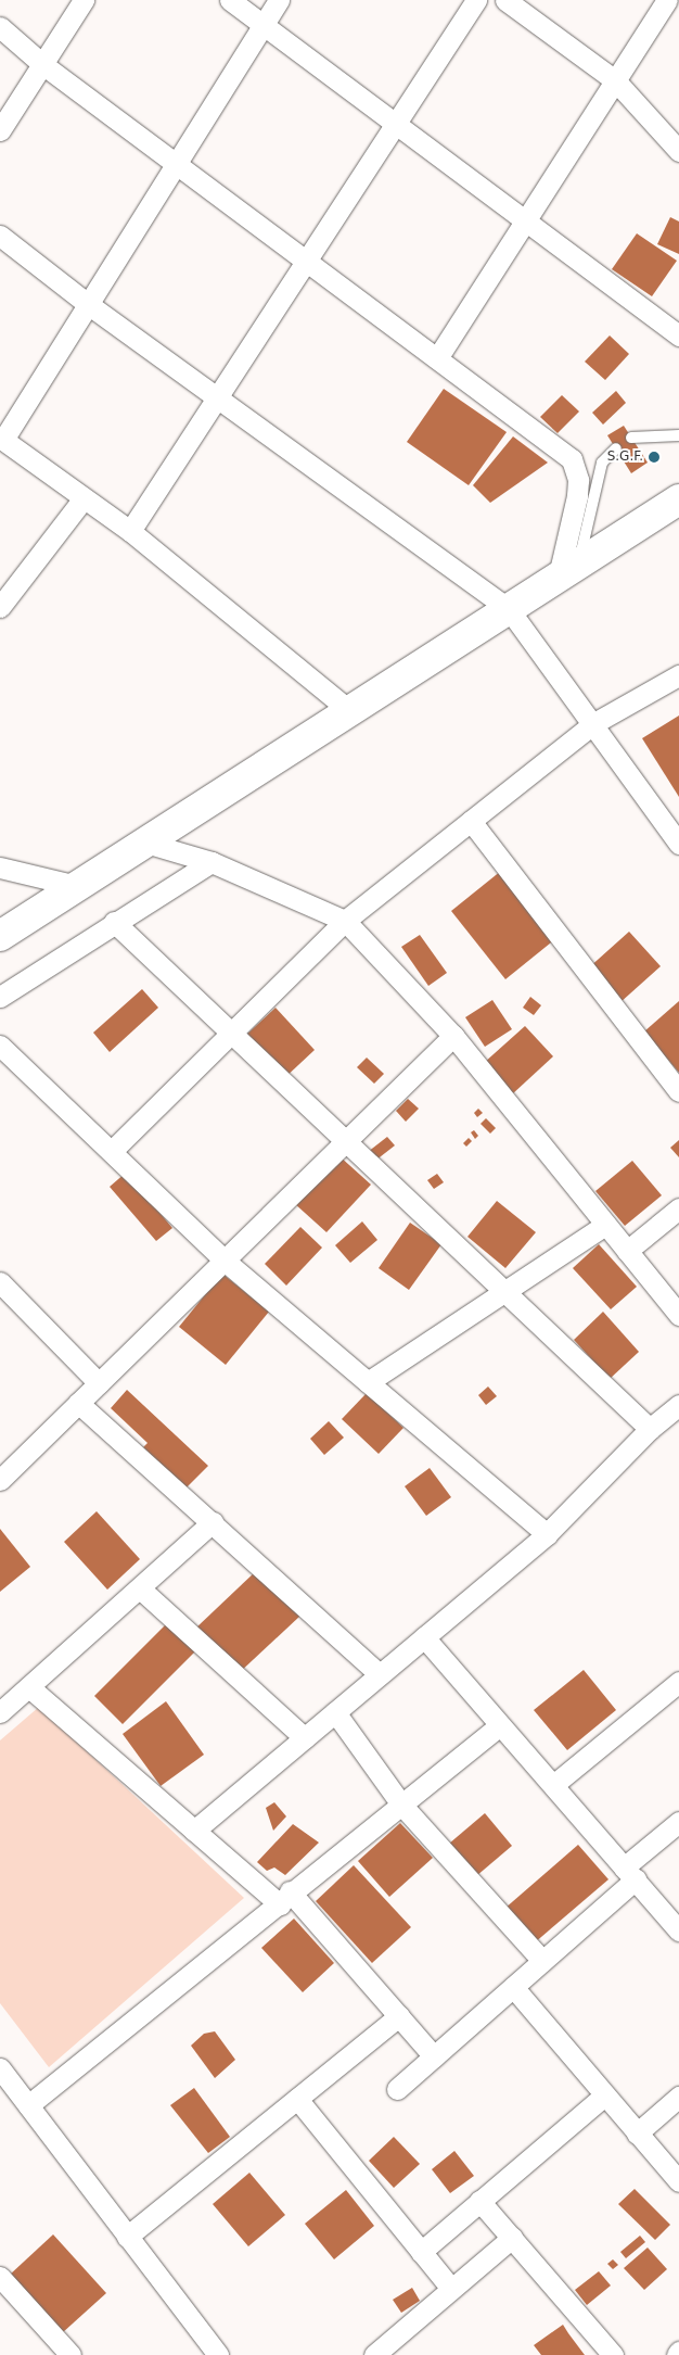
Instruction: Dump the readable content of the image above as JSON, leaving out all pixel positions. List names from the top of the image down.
{
  "places": ["S.G.F."]
}
